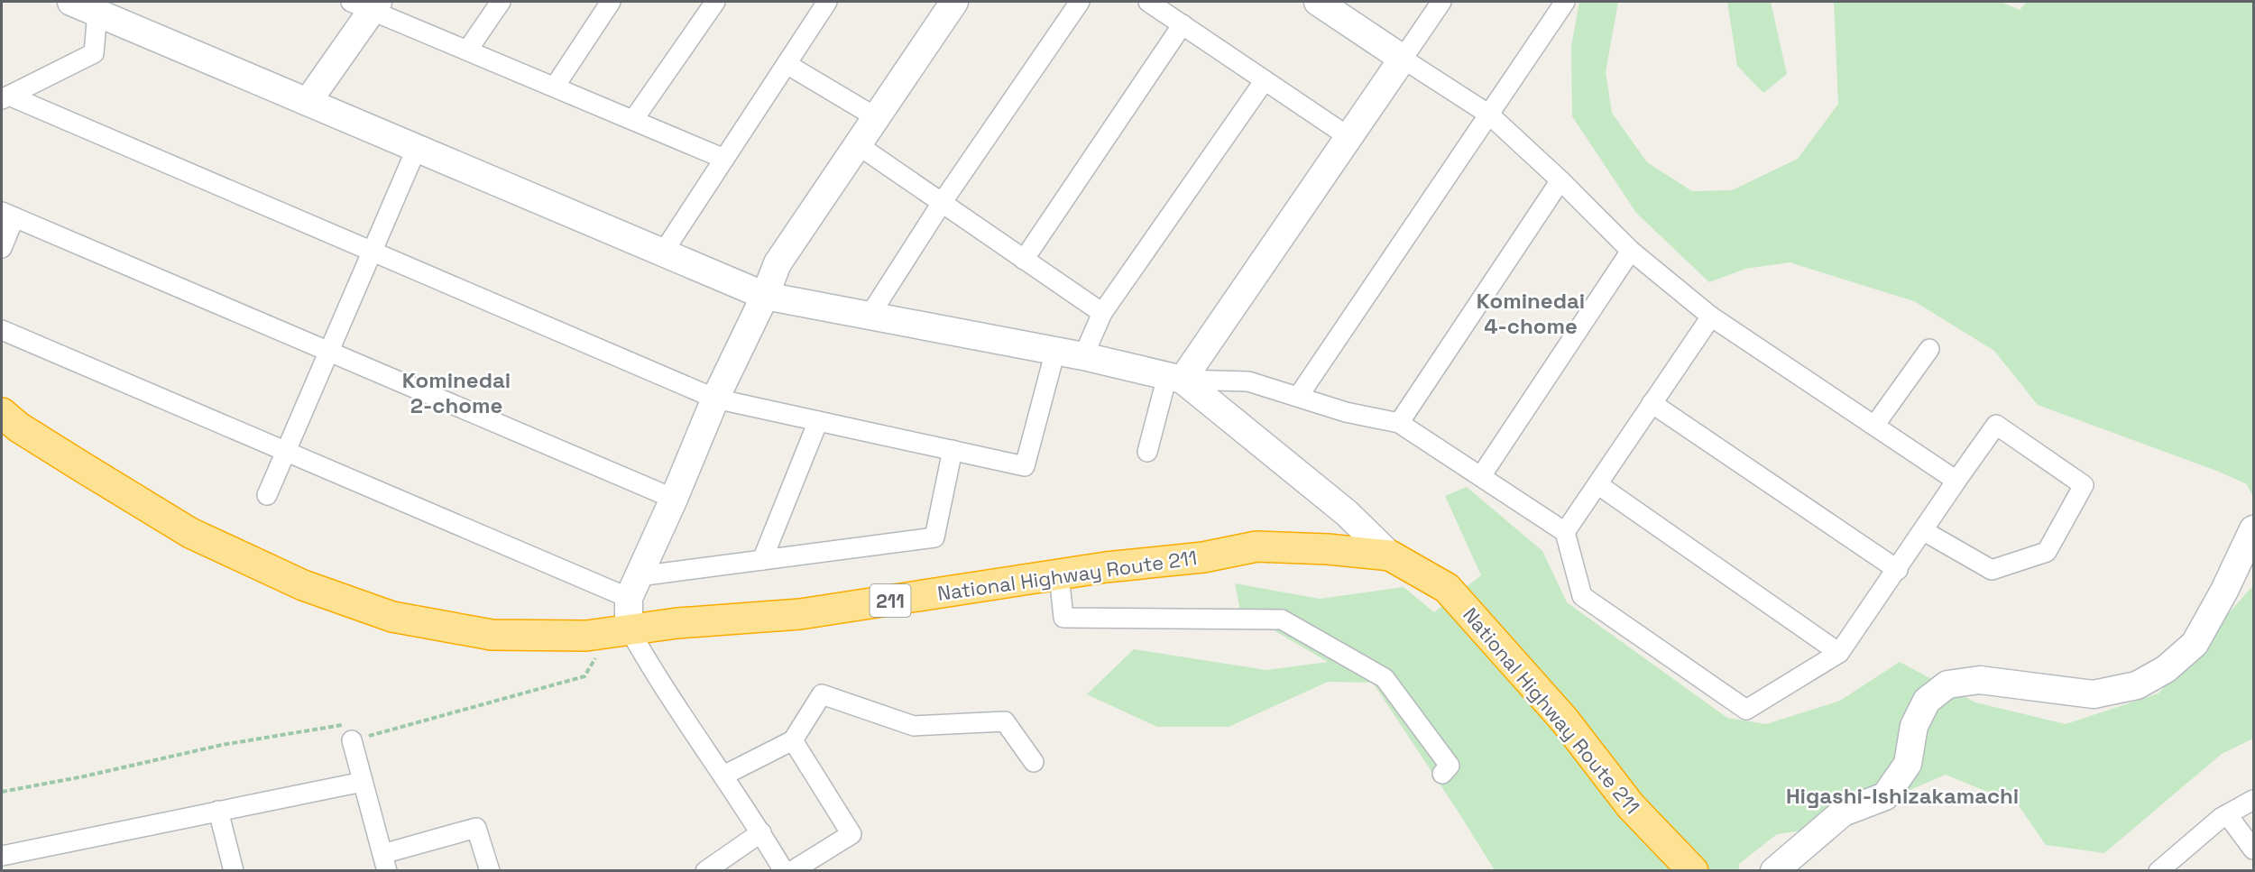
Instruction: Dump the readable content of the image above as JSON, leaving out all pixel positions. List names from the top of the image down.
{
  "streets": {
    "highway": ["National Highway Route 211", "211"]
  },
  "districts": ["Kominedai 4-chome", "Kominedai 2-chome", "Higashi-Ishizakamachi"]
}
